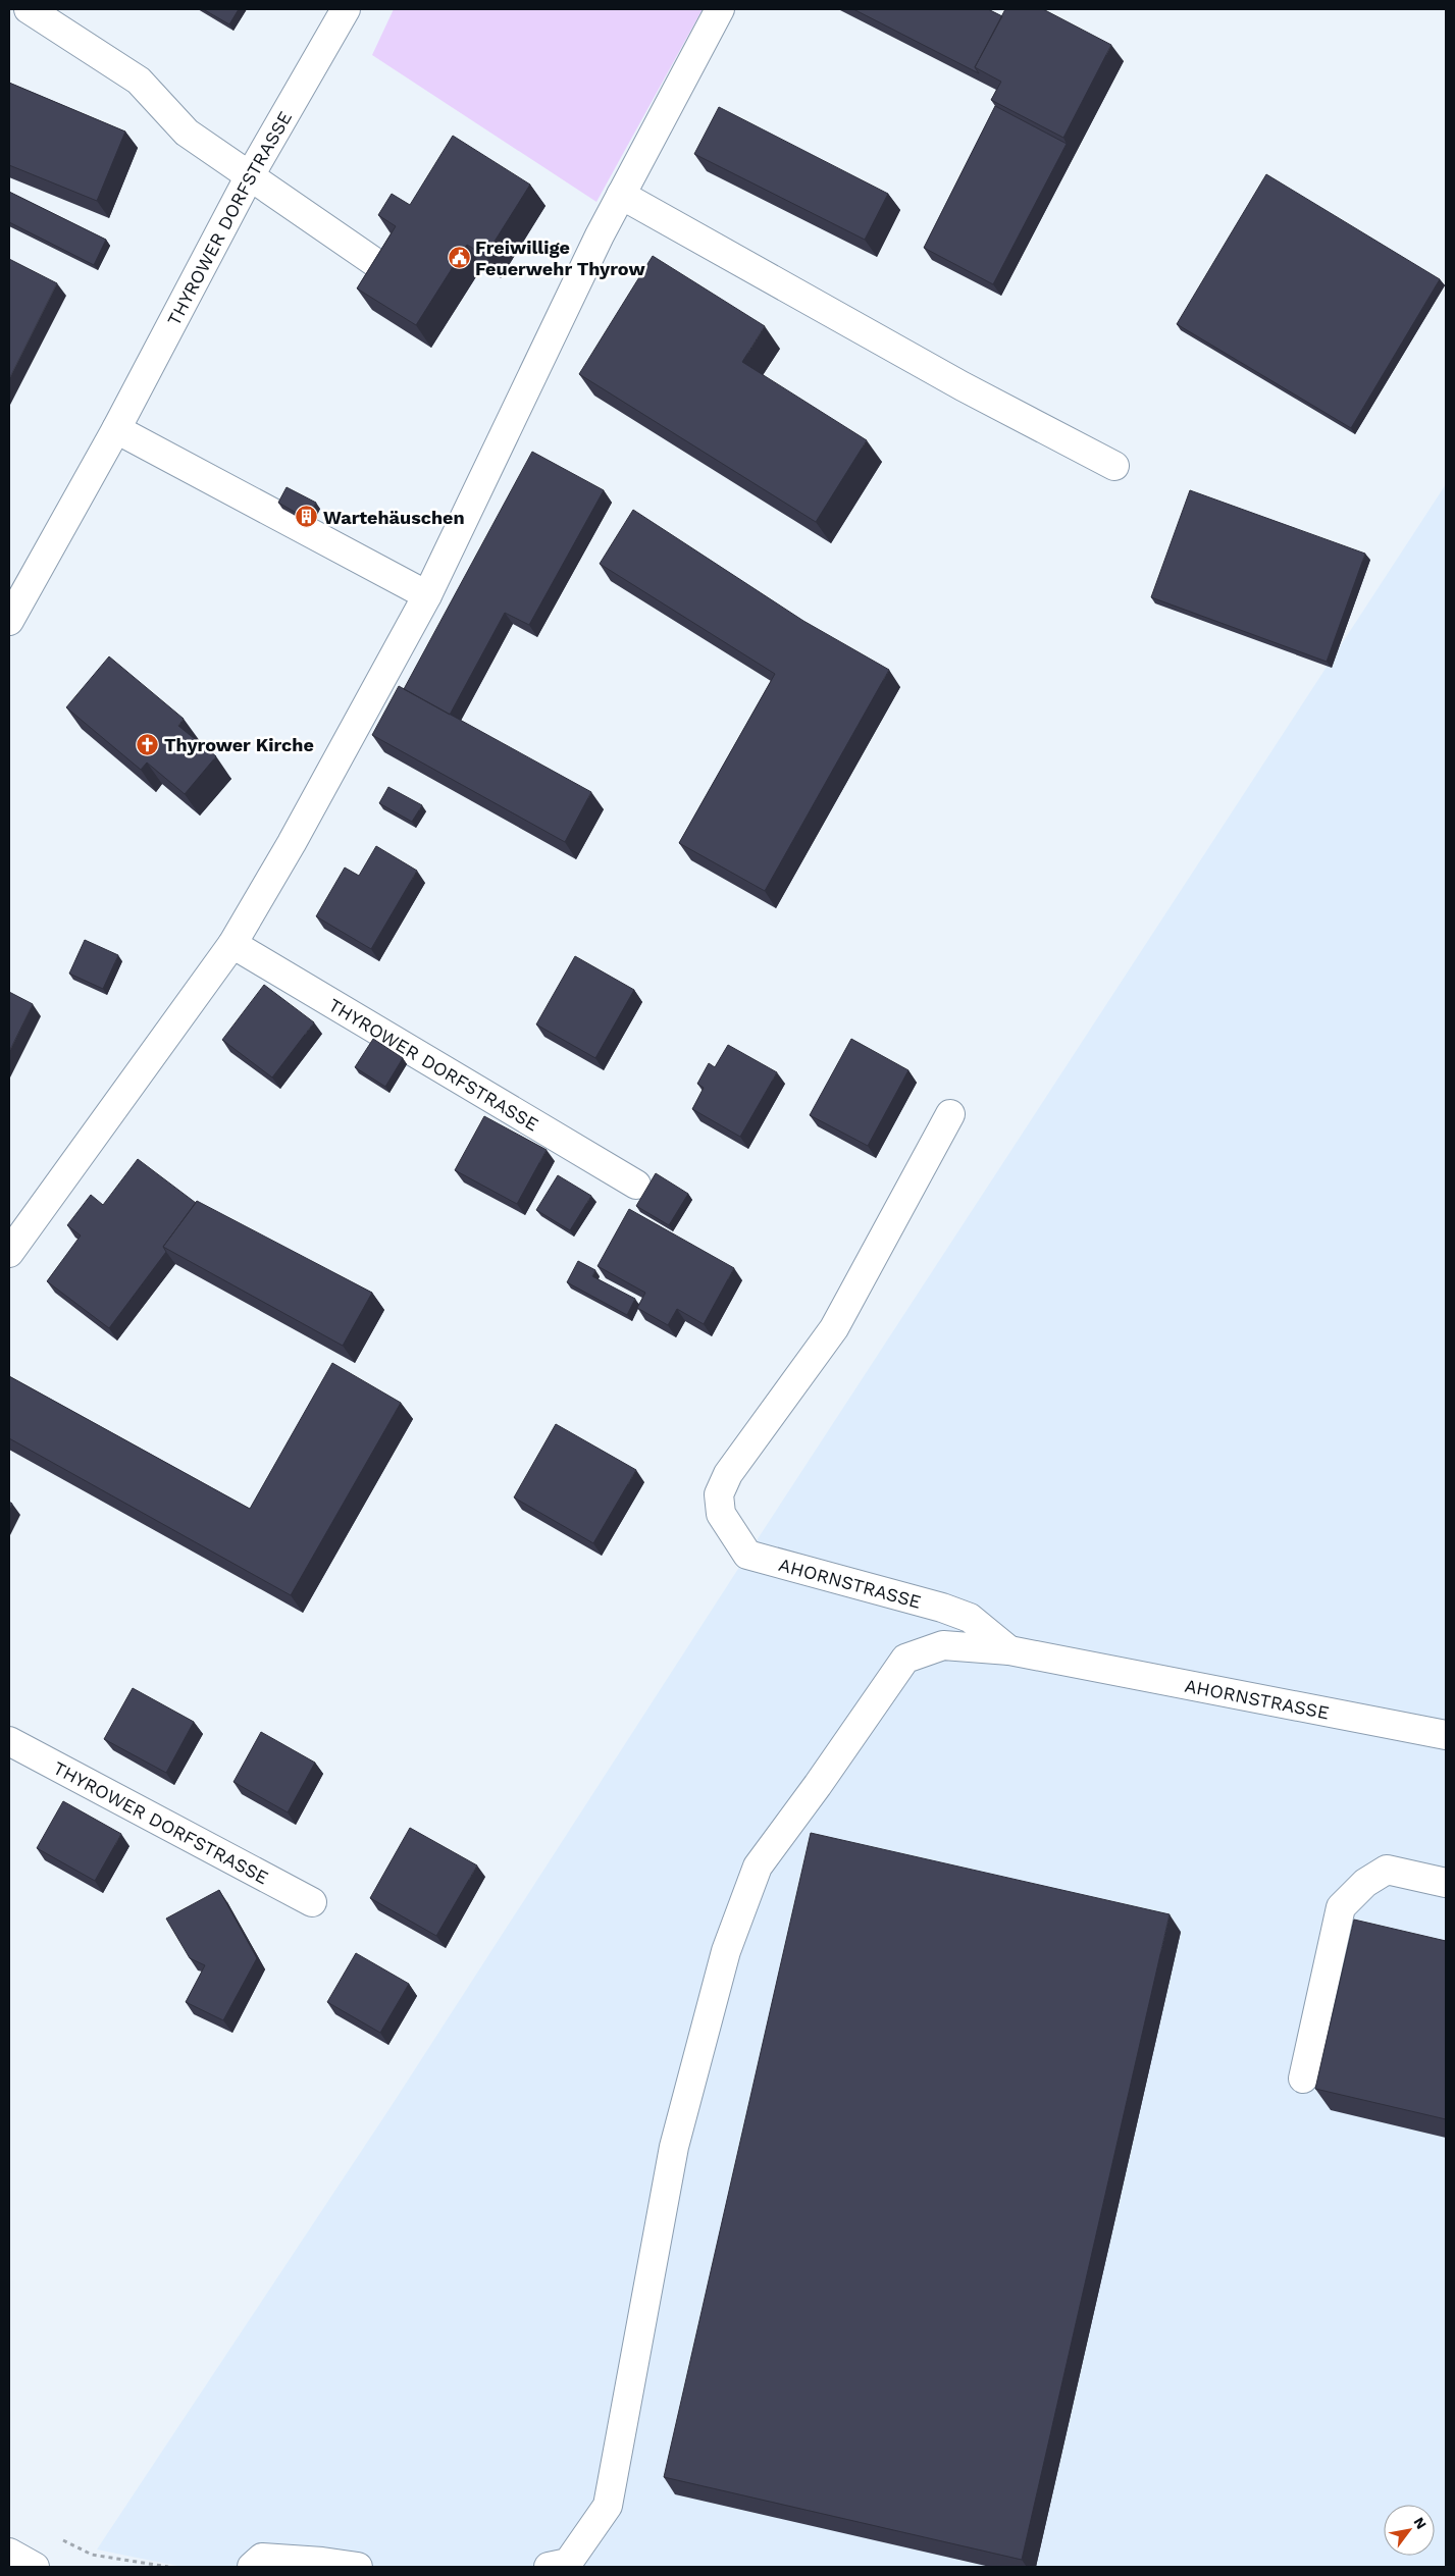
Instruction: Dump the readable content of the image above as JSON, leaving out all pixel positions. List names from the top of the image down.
{
  "streets": {
    "street": ["THYROWER DORFSTRASSE", "AHORNSTRASSE"]
  },
  "places": {
    "public building": ["Freiwillige Feuerwehr Thyrow"],
    "building": ["Wartehäuschen"],
    "church": ["Thyrower Kirche"]
  },
  "north": "top right"
}
